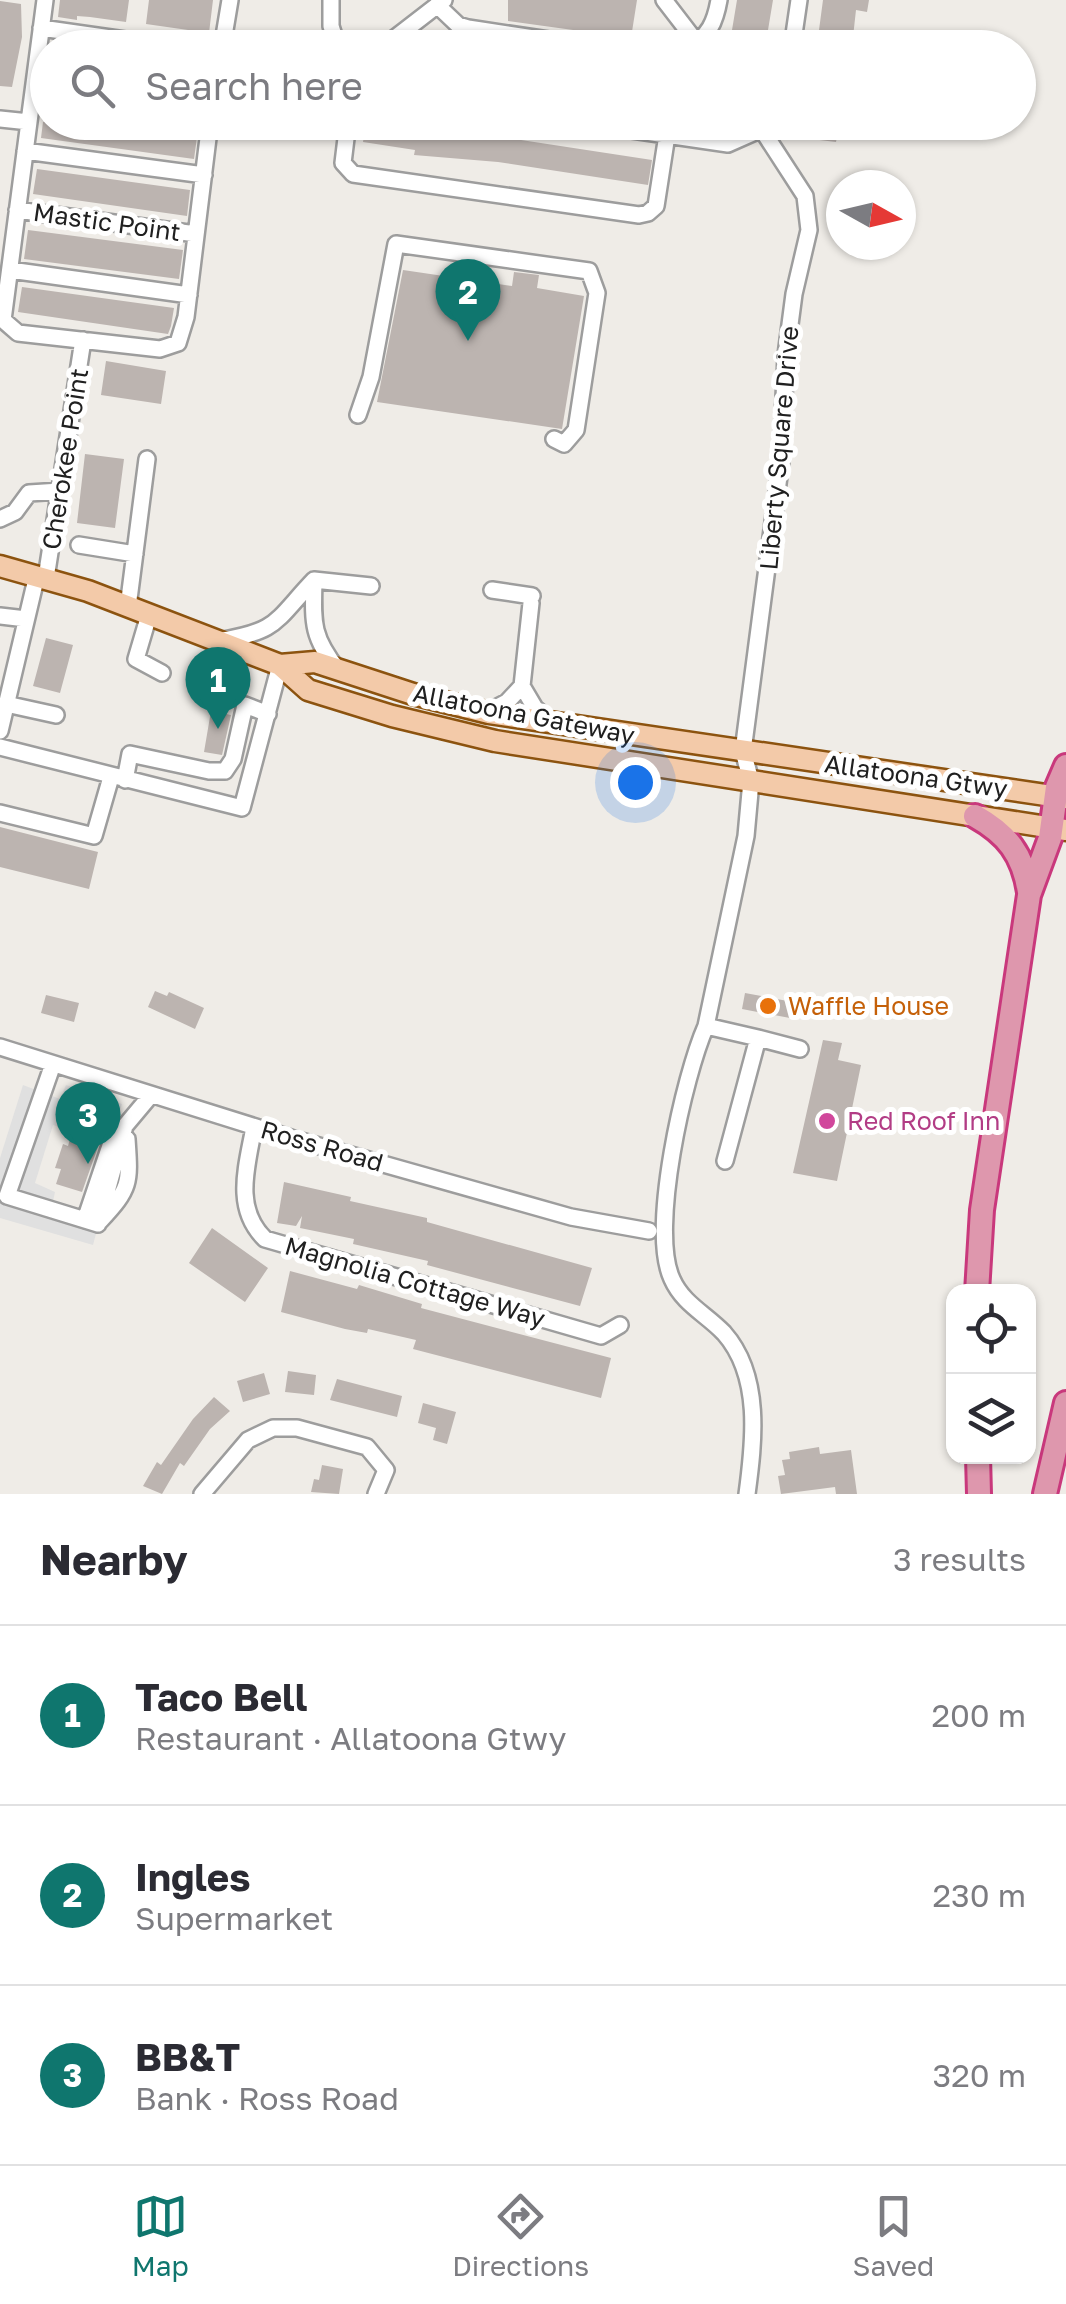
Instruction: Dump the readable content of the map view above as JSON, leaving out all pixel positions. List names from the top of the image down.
{
  "streets": {
    "main road": ["Allatoona Gateway", "Allatoona Gtwy"],
    "street": [
      "Mastic Point",
      "Liberty Square Drive",
      "Cherokee Point",
      "Ross Road",
      "Magnolia Cottage Way"
    ]
  },
  "crossings": [
    ["Liberty Square Drive", "Allatoona Gateway"],
    ["Allatoona Gateway", "Allatoona Gtwy"],
    ["Ross Road", "Magnolia Cottage Way"]
  ],
  "places": ["Waffle House", "Red Roof Inn"],
  "north": "right",
  "page": {
    "search": "Search here",
    "pins": ["2", "1", "3"],
    "heading": ["Nearby", "3 results"],
    "list": [
      {
        "mark": "1",
        "name": "Taco Bell",
        "note": "Restaurant · Allatoona Gtwy",
        "value": "200 m"
      },
      {
        "mark": "2",
        "name": "Ingles",
        "note": "Supermarket",
        "value": "230 m"
      },
      {
        "mark": "3",
        "name": "BB&T",
        "note": "Bank · Ross Road",
        "value": "320 m"
      }
    ],
    "nav": ["Map", "Directions", "Saved"]
  }
}
